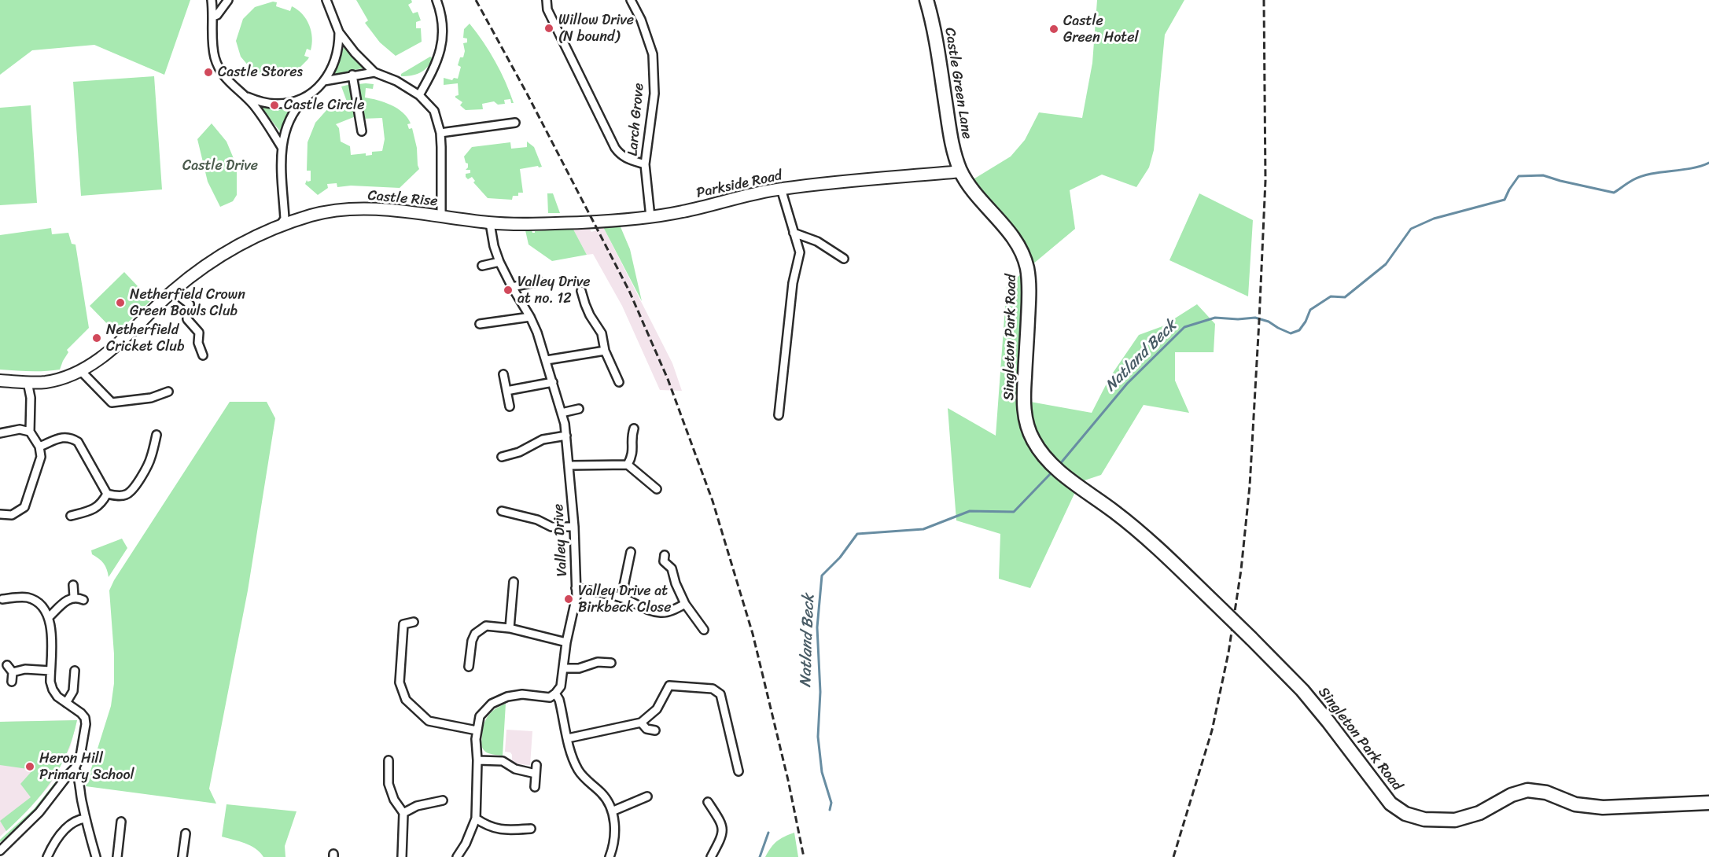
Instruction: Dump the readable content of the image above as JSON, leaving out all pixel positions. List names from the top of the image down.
{
  "streets": {
    "highway": ["Castle Green Lane", "Singleton Park Road"],
    "street": [
      "Larch Grove",
      "Parkside Road",
      "Castle Rise",
      "Valley Drive"
    ]
  },
  "crossings": [
    ["Castle Green Lane", "Parkside Road"],
    ["Castle Green Lane", "Singleton Park Road"],
    ["Larch Grove", "Parkside Road"],
    ["Parkside Road", "Castle Rise"],
    ["Parkside Road", "Singleton Park Road"],
    ["Castle Rise", "Valley Drive"]
  ],
  "water": ["Natland Beck"],
  "parks": ["Castle Drive"],
  "places": [
    "Willow Drive (N bound)",
    "Castle Green Hotel",
    "Castle Stores",
    "Castle Circle",
    "Valley Drive at no. 12",
    "Netherfield Crown Green Bowls Club",
    "Netherfield Cricket Club",
    "Valley Drive at Birkbeck Close",
    "Heron Hill Primary School"
  ]
}
